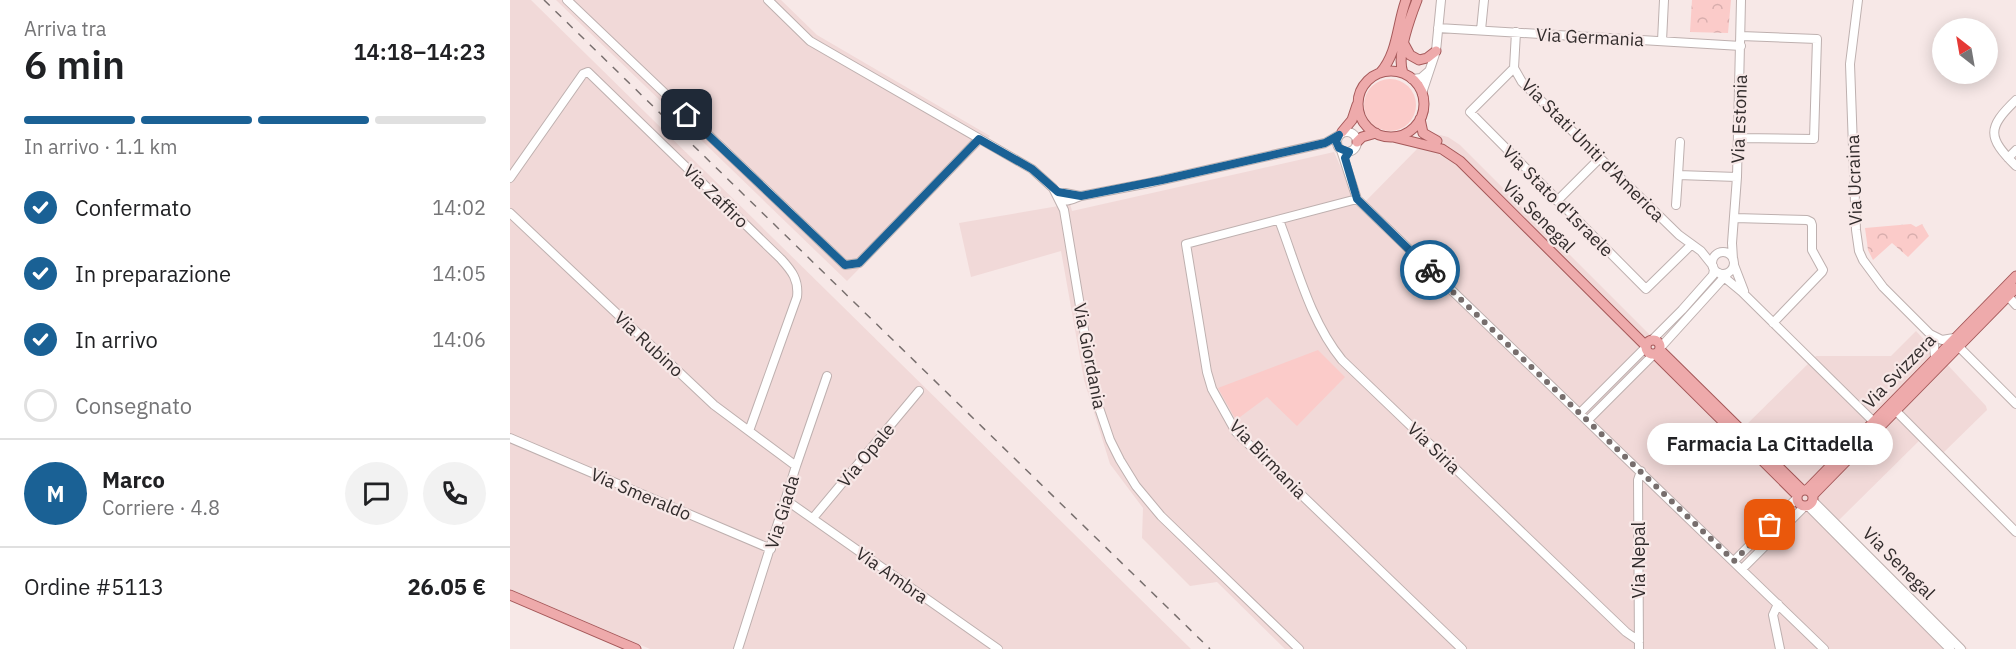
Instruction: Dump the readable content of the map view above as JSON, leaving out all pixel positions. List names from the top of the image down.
{
  "streets": {
    "main road": ["Via Senegal", "Via Svizzera"],
    "street": [
      "Via Germania",
      "Via Estonia",
      "Via Stati Uniti d'America",
      "Via Ucraina",
      "Via Zaffiro",
      "Via Stato d'Israele",
      "Via Rubino",
      "Via Giordania",
      "Via Siria",
      "Via Opale",
      "Via Birmania",
      "Via Smeraldo",
      "Via Giada",
      "Via Nepal",
      "Via Ambra"
    ]
  },
  "crossings": [
    ["Via Germania", "Via Estonia"],
    ["Via Germania", "Via Stati Uniti d'America"],
    ["Via Estonia", "Via Stati Uniti d'America"],
    ["Via Stati Uniti d'America", "Via Stato d'Israele"],
    ["Via Stati Uniti d'America", "Via Svizzera"],
    ["Via Zaffiro", "Via Rubino"],
    ["Via Senegal", "Via Svizzera"],
    ["Via Rubino", "Via Giada"],
    ["Via Siria", "Via Birmania"],
    ["Via Siria", "Via Nepal"],
    ["Via Opale", "Via Ambra"],
    ["Via Smeraldo", "Via Giada"],
    ["Via Giada", "Via Ambra"]
  ],
  "places": ["Farmacia La Cittadella"],
  "north": "top left",
  "page": {
    "heading": ["6 min", "Arriva tra", "14:18–14:23"],
    "panel": [
      "Marco",
      "Corriere · 4.8",
      "Ordine #5113",
      "26.05 €"
    ],
    "bar": "In arrivo · 1.1 km",
    "list": [
      ["Confermato", "14:02"],
      ["In preparazione", "14:05"],
      ["In arrivo", "14:06"],
      "Consegnato"
    ],
    "bubble": "Farmacia La Cittadella",
    "round": "M"
  }
}
